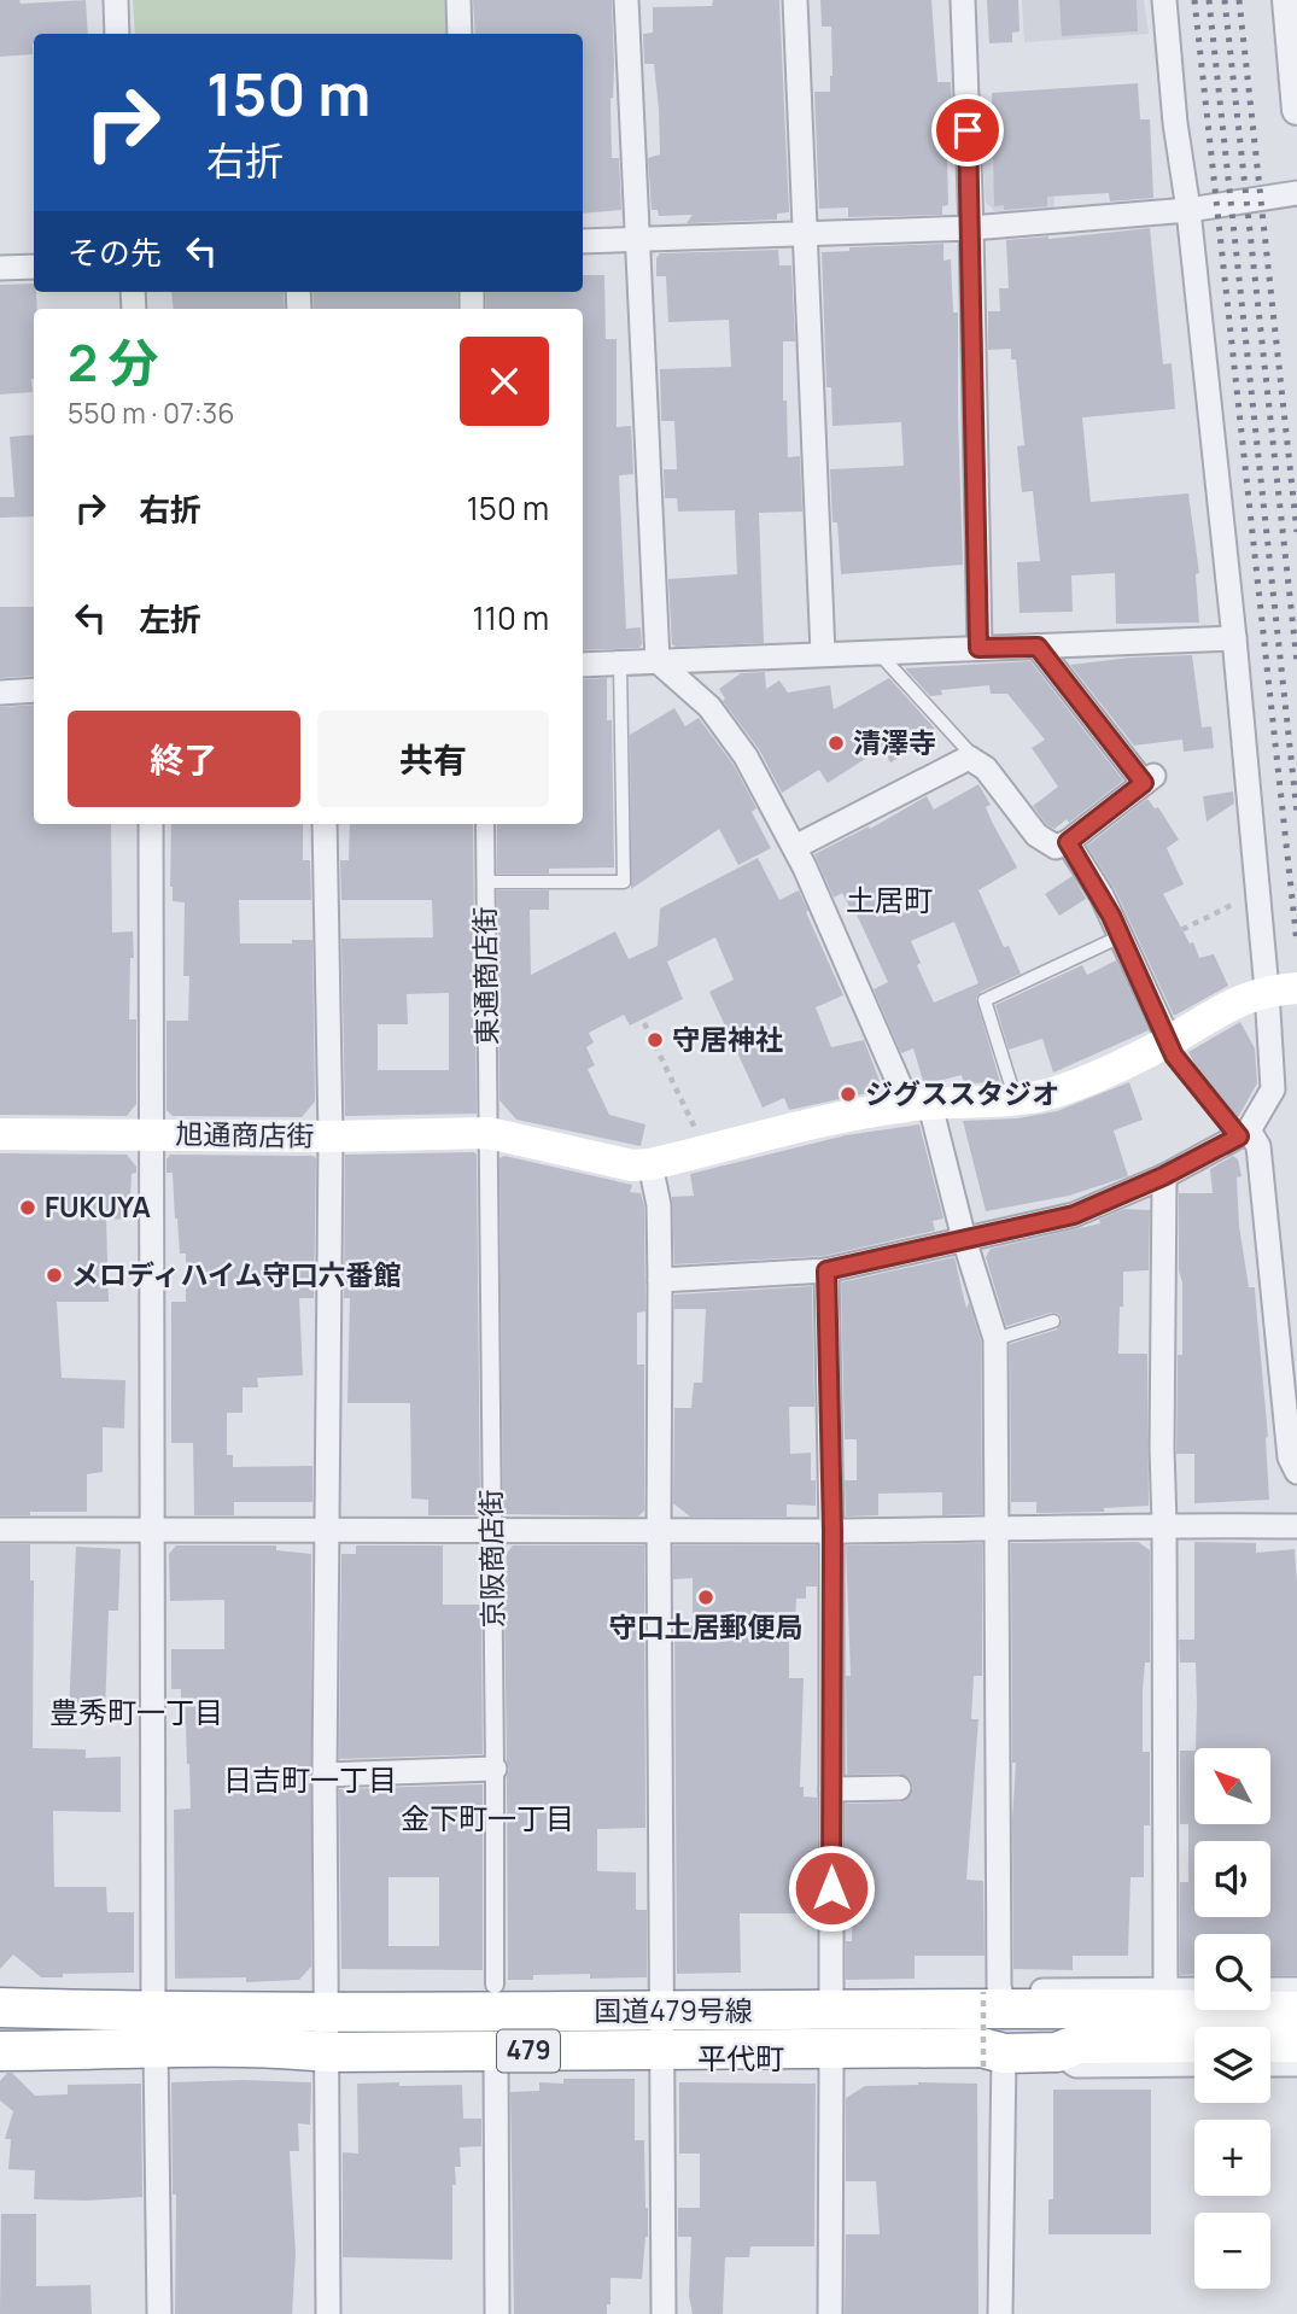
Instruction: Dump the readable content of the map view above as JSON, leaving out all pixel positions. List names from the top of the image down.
{
  "streets": {
    "highway": ["国道479号線", "479"],
    "main road": ["旭通商店街"],
    "street": ["東通商店街", "京阪商店街"]
  },
  "crossings": [
    ["東通商店街", "旭通商店街"],
    ["東通商店街", "京阪商店街"],
    ["旭通商店街", "京阪商店街"],
    ["京阪商店街", "国道479号線"]
  ],
  "districts": [
    "土居町",
    "豊秀町一丁目",
    "日吉町一丁目",
    "金下町一丁目",
    "平代町"
  ],
  "places": [
    "清澤寺",
    "守居神社",
    "ジグススタジオ",
    "FUKUYA",
    "メロディハイム守口六番館",
    "守口土居郵便局"
  ],
  "north": "top left",
  "page": {
    "turn": ["150 m", "右折"],
    "then": "その先",
    "heading": ["2 分", "550 m · 07:36"],
    "list": [
      {
        "name": "右折",
        "value": "150 m"
      },
      {
        "name": "左折",
        "value": "110 m"
      }
    ],
    "buttons": ["終了", "共有"],
    "map_buttons": ["+", "−"]
  }
}
